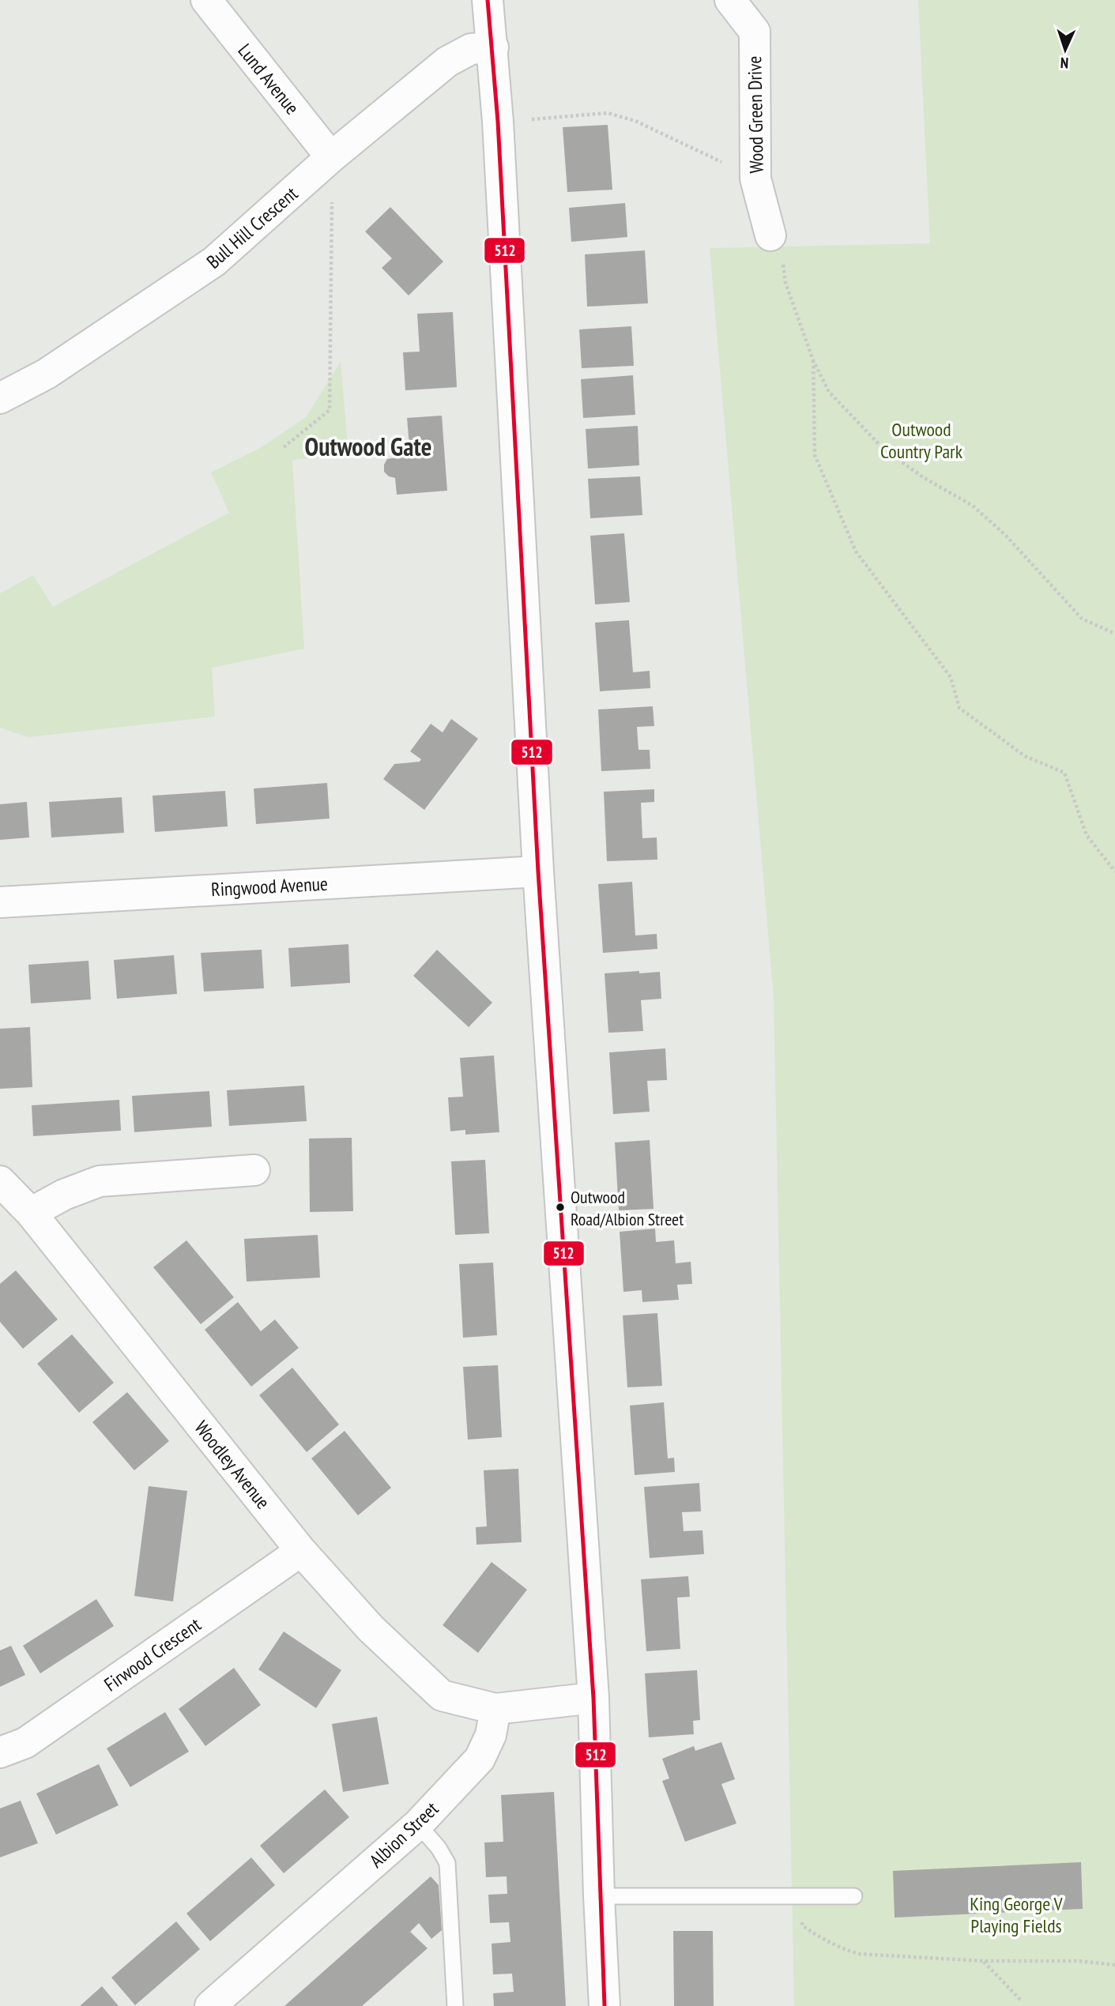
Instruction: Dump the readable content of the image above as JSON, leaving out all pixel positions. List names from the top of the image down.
{
  "streets": {
    "street": [
      "Lund Avenue",
      "Wood Green Drive",
      "Bull Hill Crescent",
      "Ringwood Avenue",
      "Woodley Avenue",
      "Firwood Crescent",
      "Albion Street"
    ]
  },
  "crossings": [
    ["Lund Avenue", "Bull Hill Crescent"],
    ["Woodley Avenue", "Firwood Crescent"],
    ["Woodley Avenue", "Albion Street"]
  ],
  "districts": ["Outwood Gate"],
  "parks": ["Outwood Country Park", "King George V Playing Fields"],
  "places": ["Outwood Road/Albion Street"],
  "lines": ["transit line 512"],
  "north": "bottom"
}
